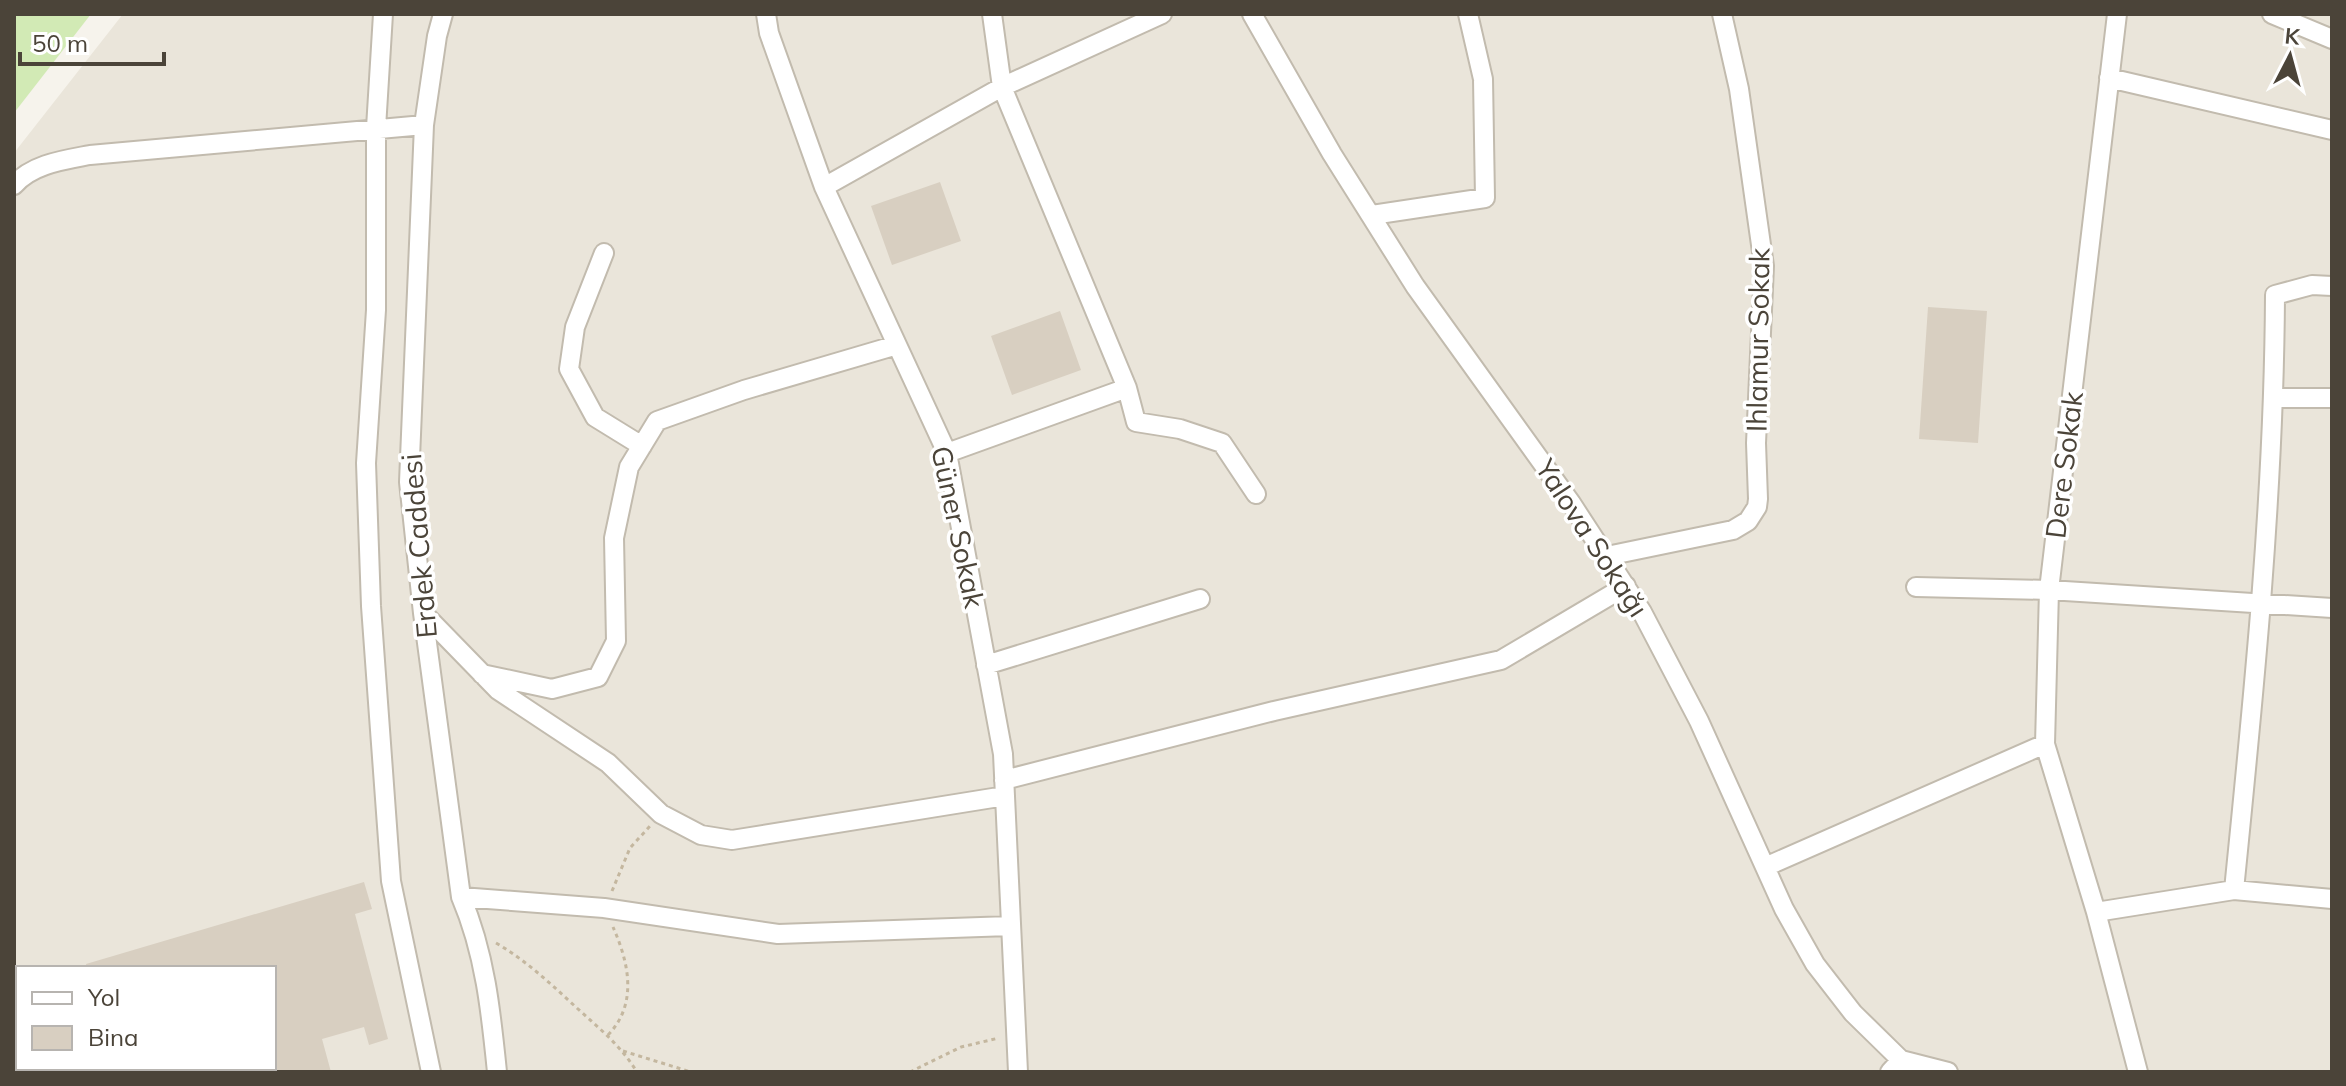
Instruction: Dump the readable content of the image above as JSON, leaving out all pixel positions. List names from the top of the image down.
{
  "streets": {
    "street": [
      "Ihlamur Sokak",
      "Dere Sokak",
      "Güner Sokak",
      "Yalova Sokağı",
      "Erdek Caddesi"
    ]
  },
  "crossings": [
    ["Ihlamur Sokak", "Yalova Sokağı"]
  ],
  "legend": ["Yol", "Bina"],
  "scale_bar": "50 m",
  "north": "top"
}
